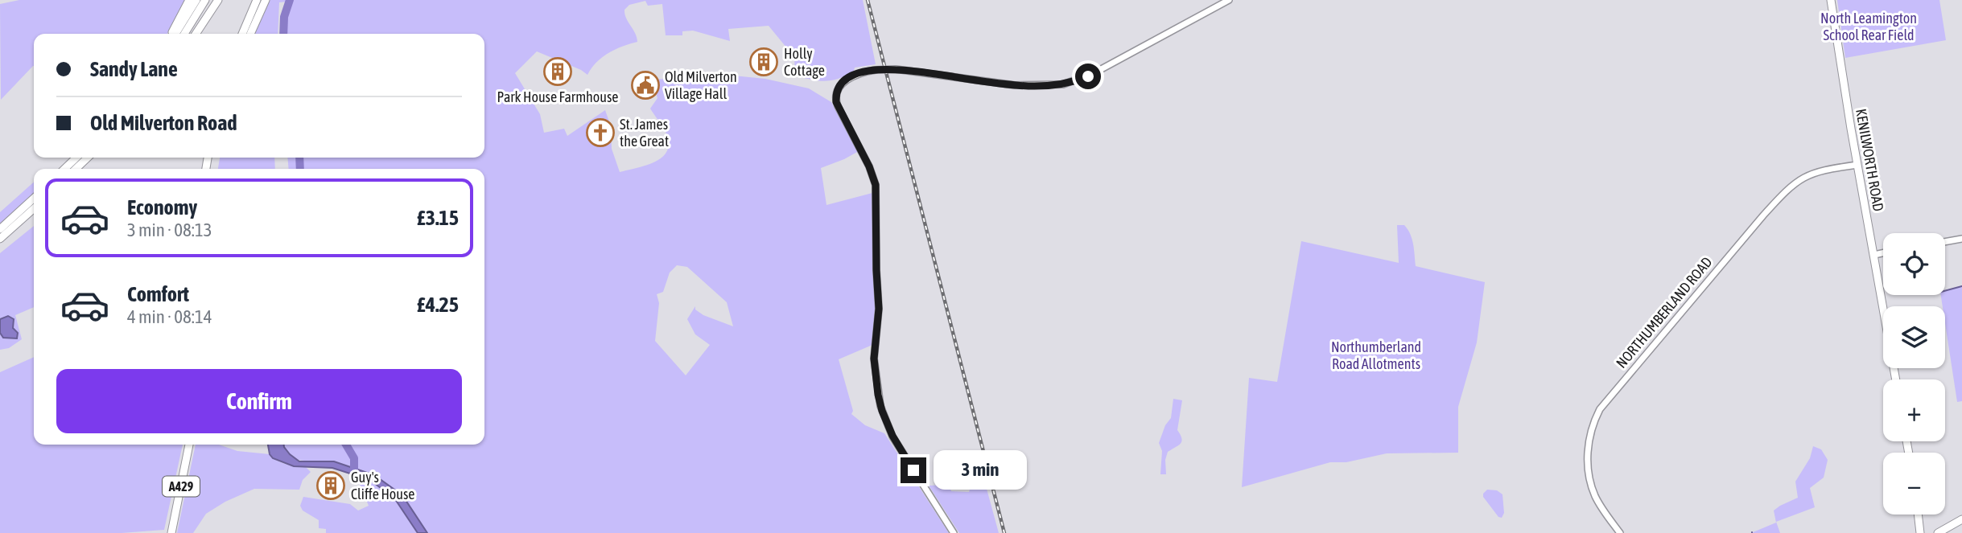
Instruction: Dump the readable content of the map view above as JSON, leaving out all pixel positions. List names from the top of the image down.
{
  "streets": {
    "main road": ["KENILWORTH ROAD", "A429"],
    "street": ["NORTHUMBERLAND ROAD"]
  },
  "crossings": [
    ["KENILWORTH ROAD", "NORTHUMBERLAND ROAD"]
  ],
  "parks": ["North Leamington School Rear Field", "Northumberland Road Allotments"],
  "places": {
    "building": ["Holly Cottage", "Park House Farmhouse", "Guy's Cliffe House"],
    "public building": ["Old Milverton Village Hall"],
    "church": ["St. James the Great"]
  },
  "page": {
    "banner": ["Sandy Lane", "Old Milverton Road"],
    "list": [
      {
        "name": "Economy",
        "note": "3 min · 08:13",
        "value": "£3.15"
      },
      {
        "name": "Comfort",
        "note": "4 min · 08:14",
        "value": "£4.25"
      }
    ],
    "map_buttons": ["+", "−"],
    "buttons": "Confirm",
    "bubble": "3 min"
  }
}
